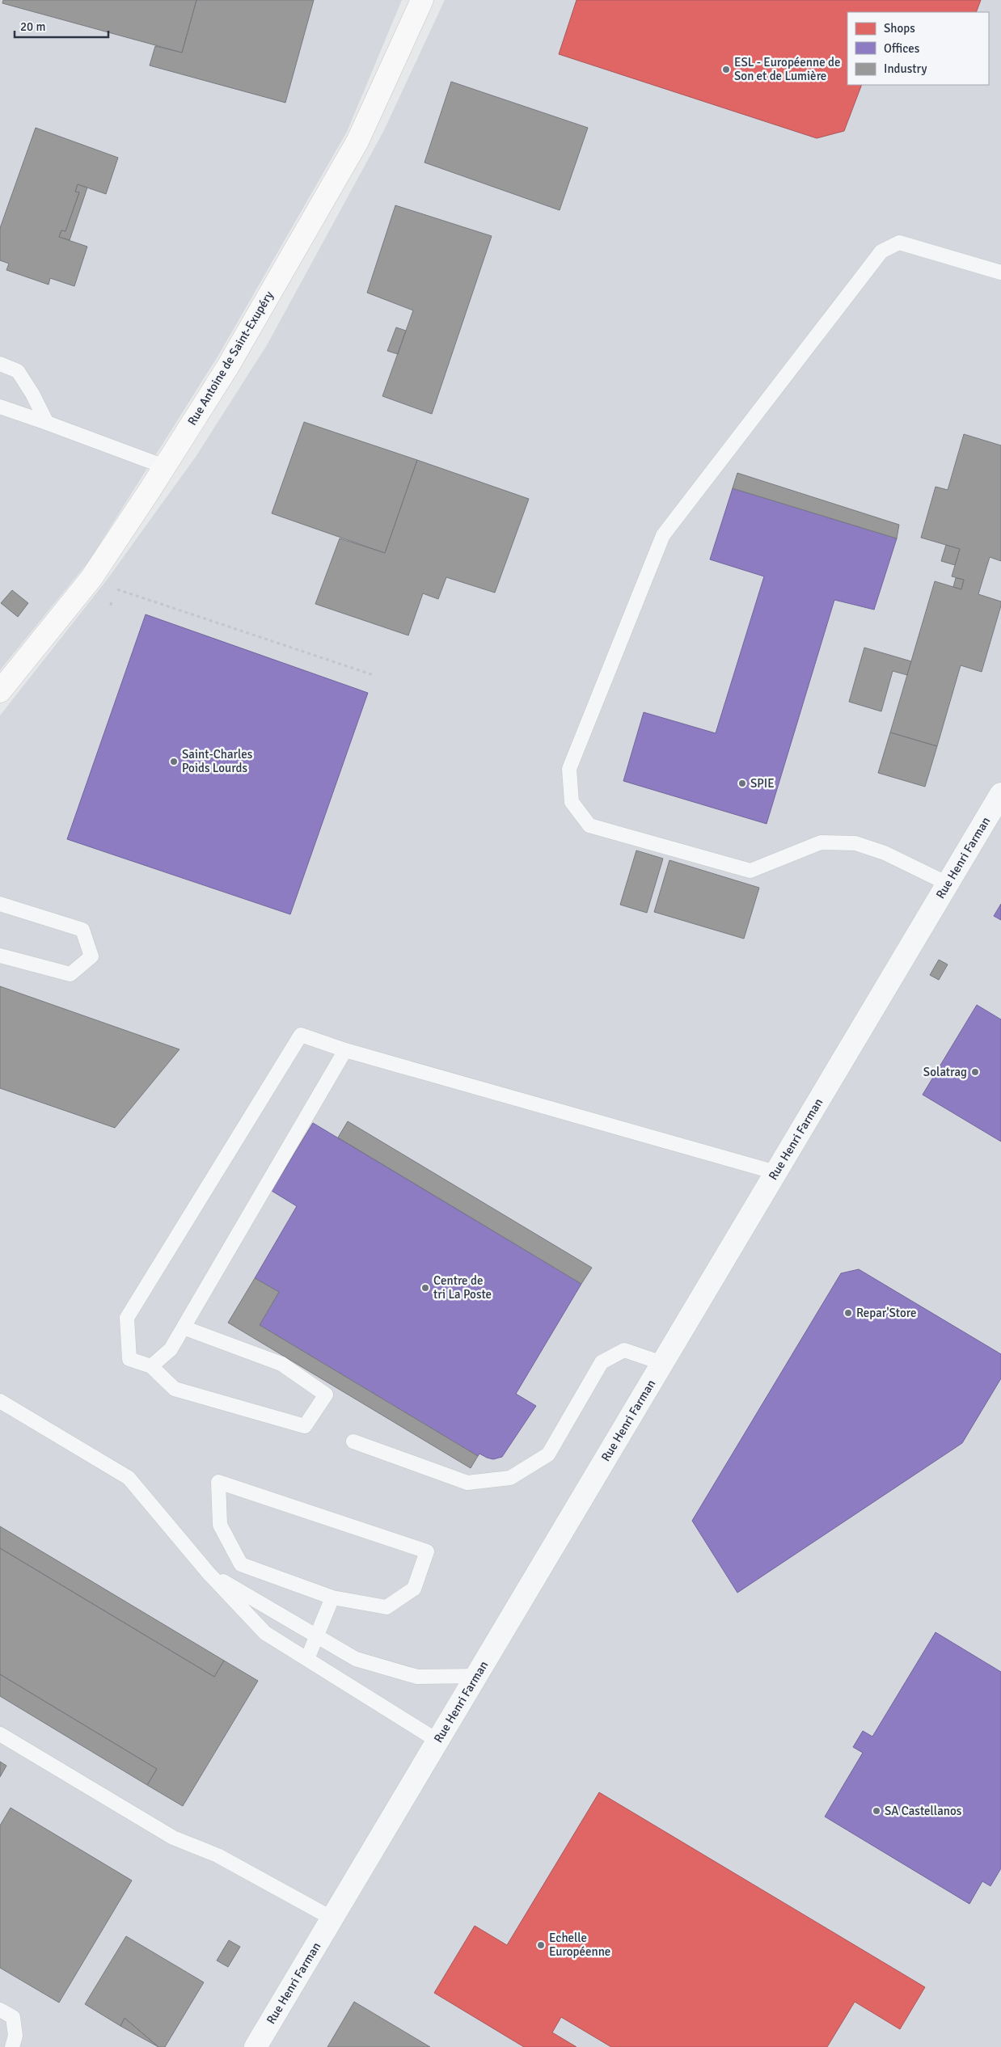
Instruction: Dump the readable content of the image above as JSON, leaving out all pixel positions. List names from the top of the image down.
{
  "streets": {
    "street": ["Rue Antoine de Saint-Exupéry", "Rue Henri Farman"]
  },
  "places": [
    "ESL - Européenne de Son et de Lumière",
    "Saint-Charles Poids Lourds",
    "SPIE",
    "Solatrag",
    "Centre de tri La Poste",
    "Repar'Store",
    "SA Castellanos",
    "Echelle Européenne"
  ],
  "legend": ["Shops", "Offices", "Industry"],
  "scale_bar": "20 m"
}
